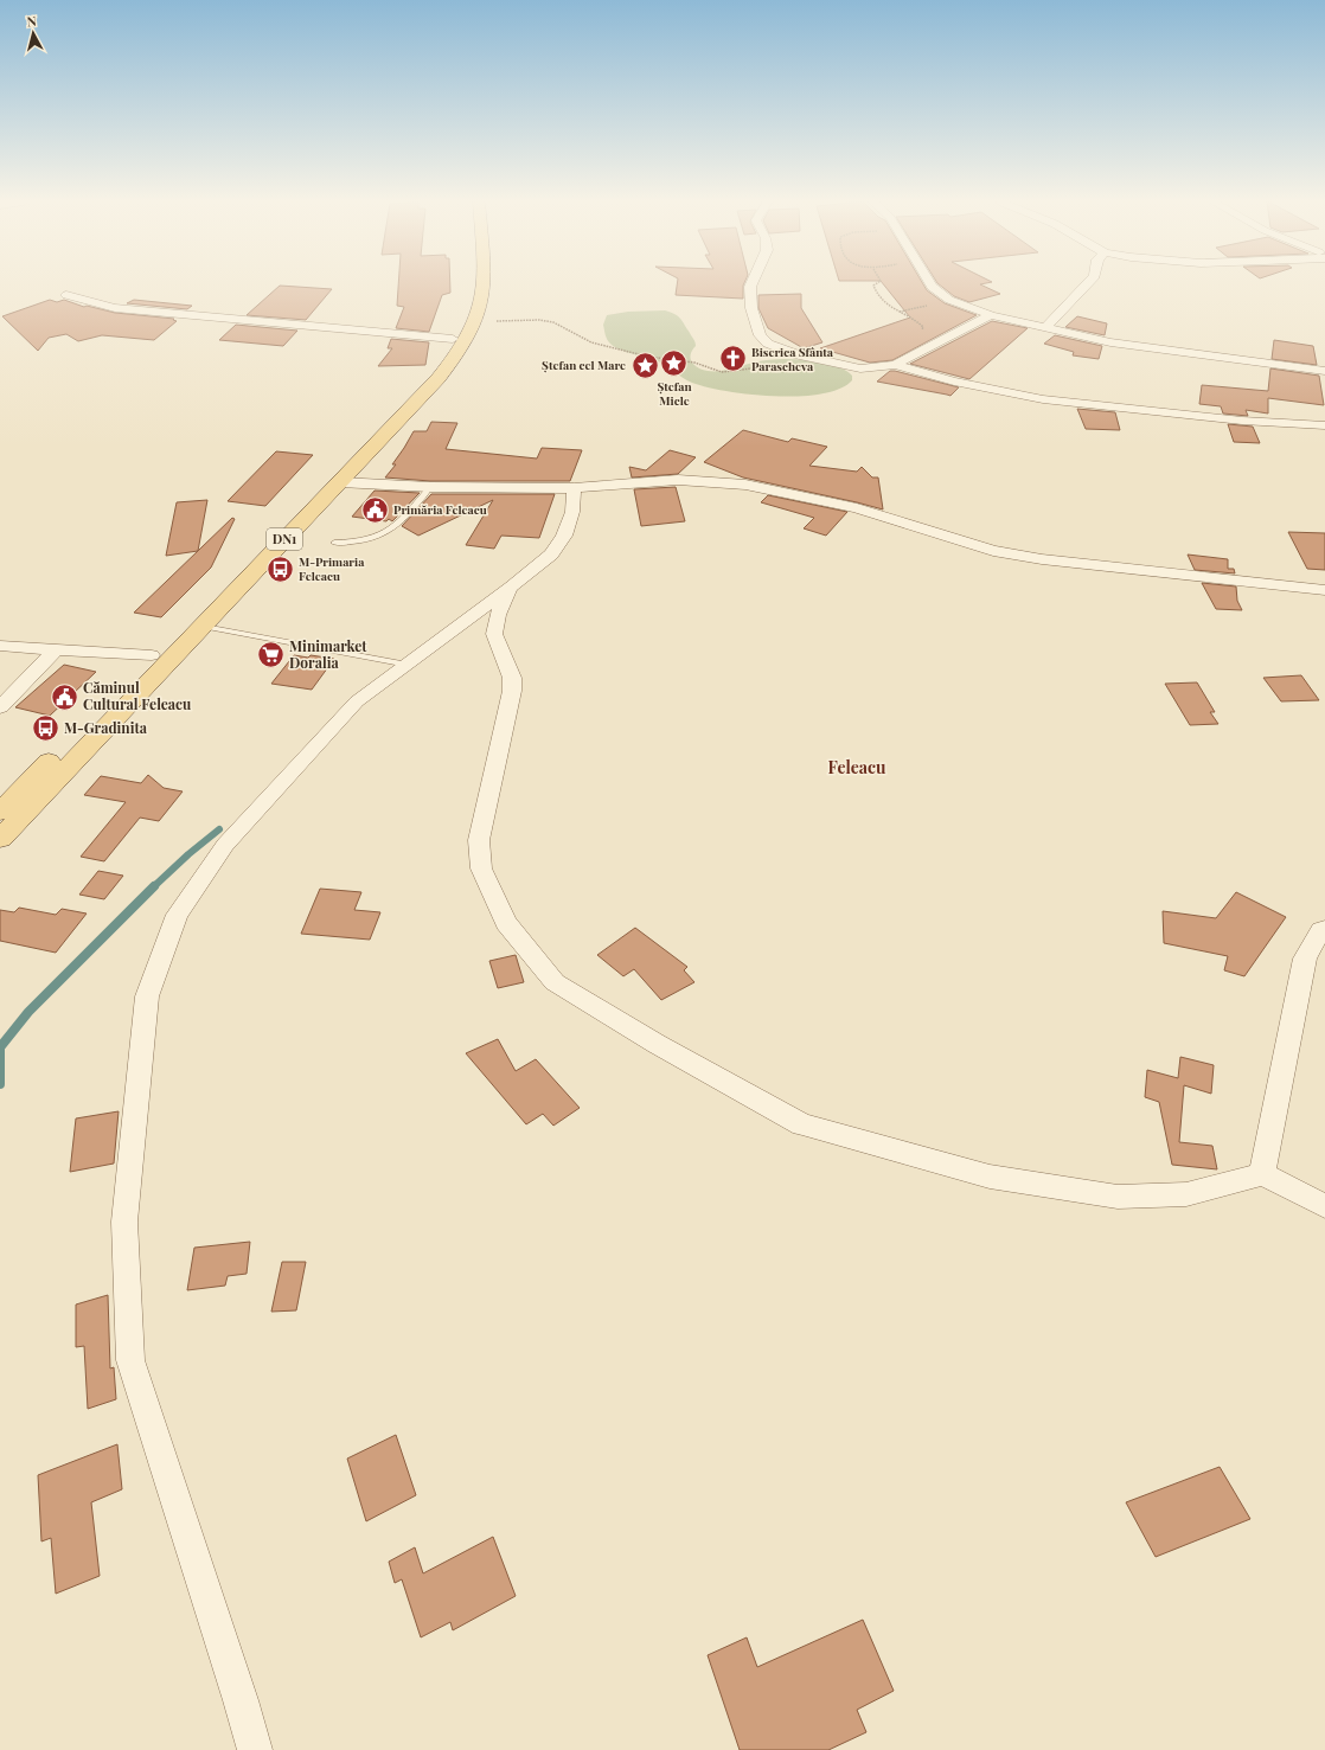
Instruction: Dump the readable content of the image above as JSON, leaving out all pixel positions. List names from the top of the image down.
{
  "streets": {
    "main road": ["DN1"]
  },
  "districts": ["Feleacu"],
  "places": {
    "church": ["Biserica Sfânta Parascheva"],
    "place": ["Ștefan Micle", "Ștefan cel Mare"],
    "public building": ["Primăria Feleacu", "Căminul Cultural Feleacu"],
    "bus stop": ["M-Primaria Feleacu", "M-Gradinita"],
    "supermarket": ["Minimarket Doralia"]
  },
  "north": "top"
}
